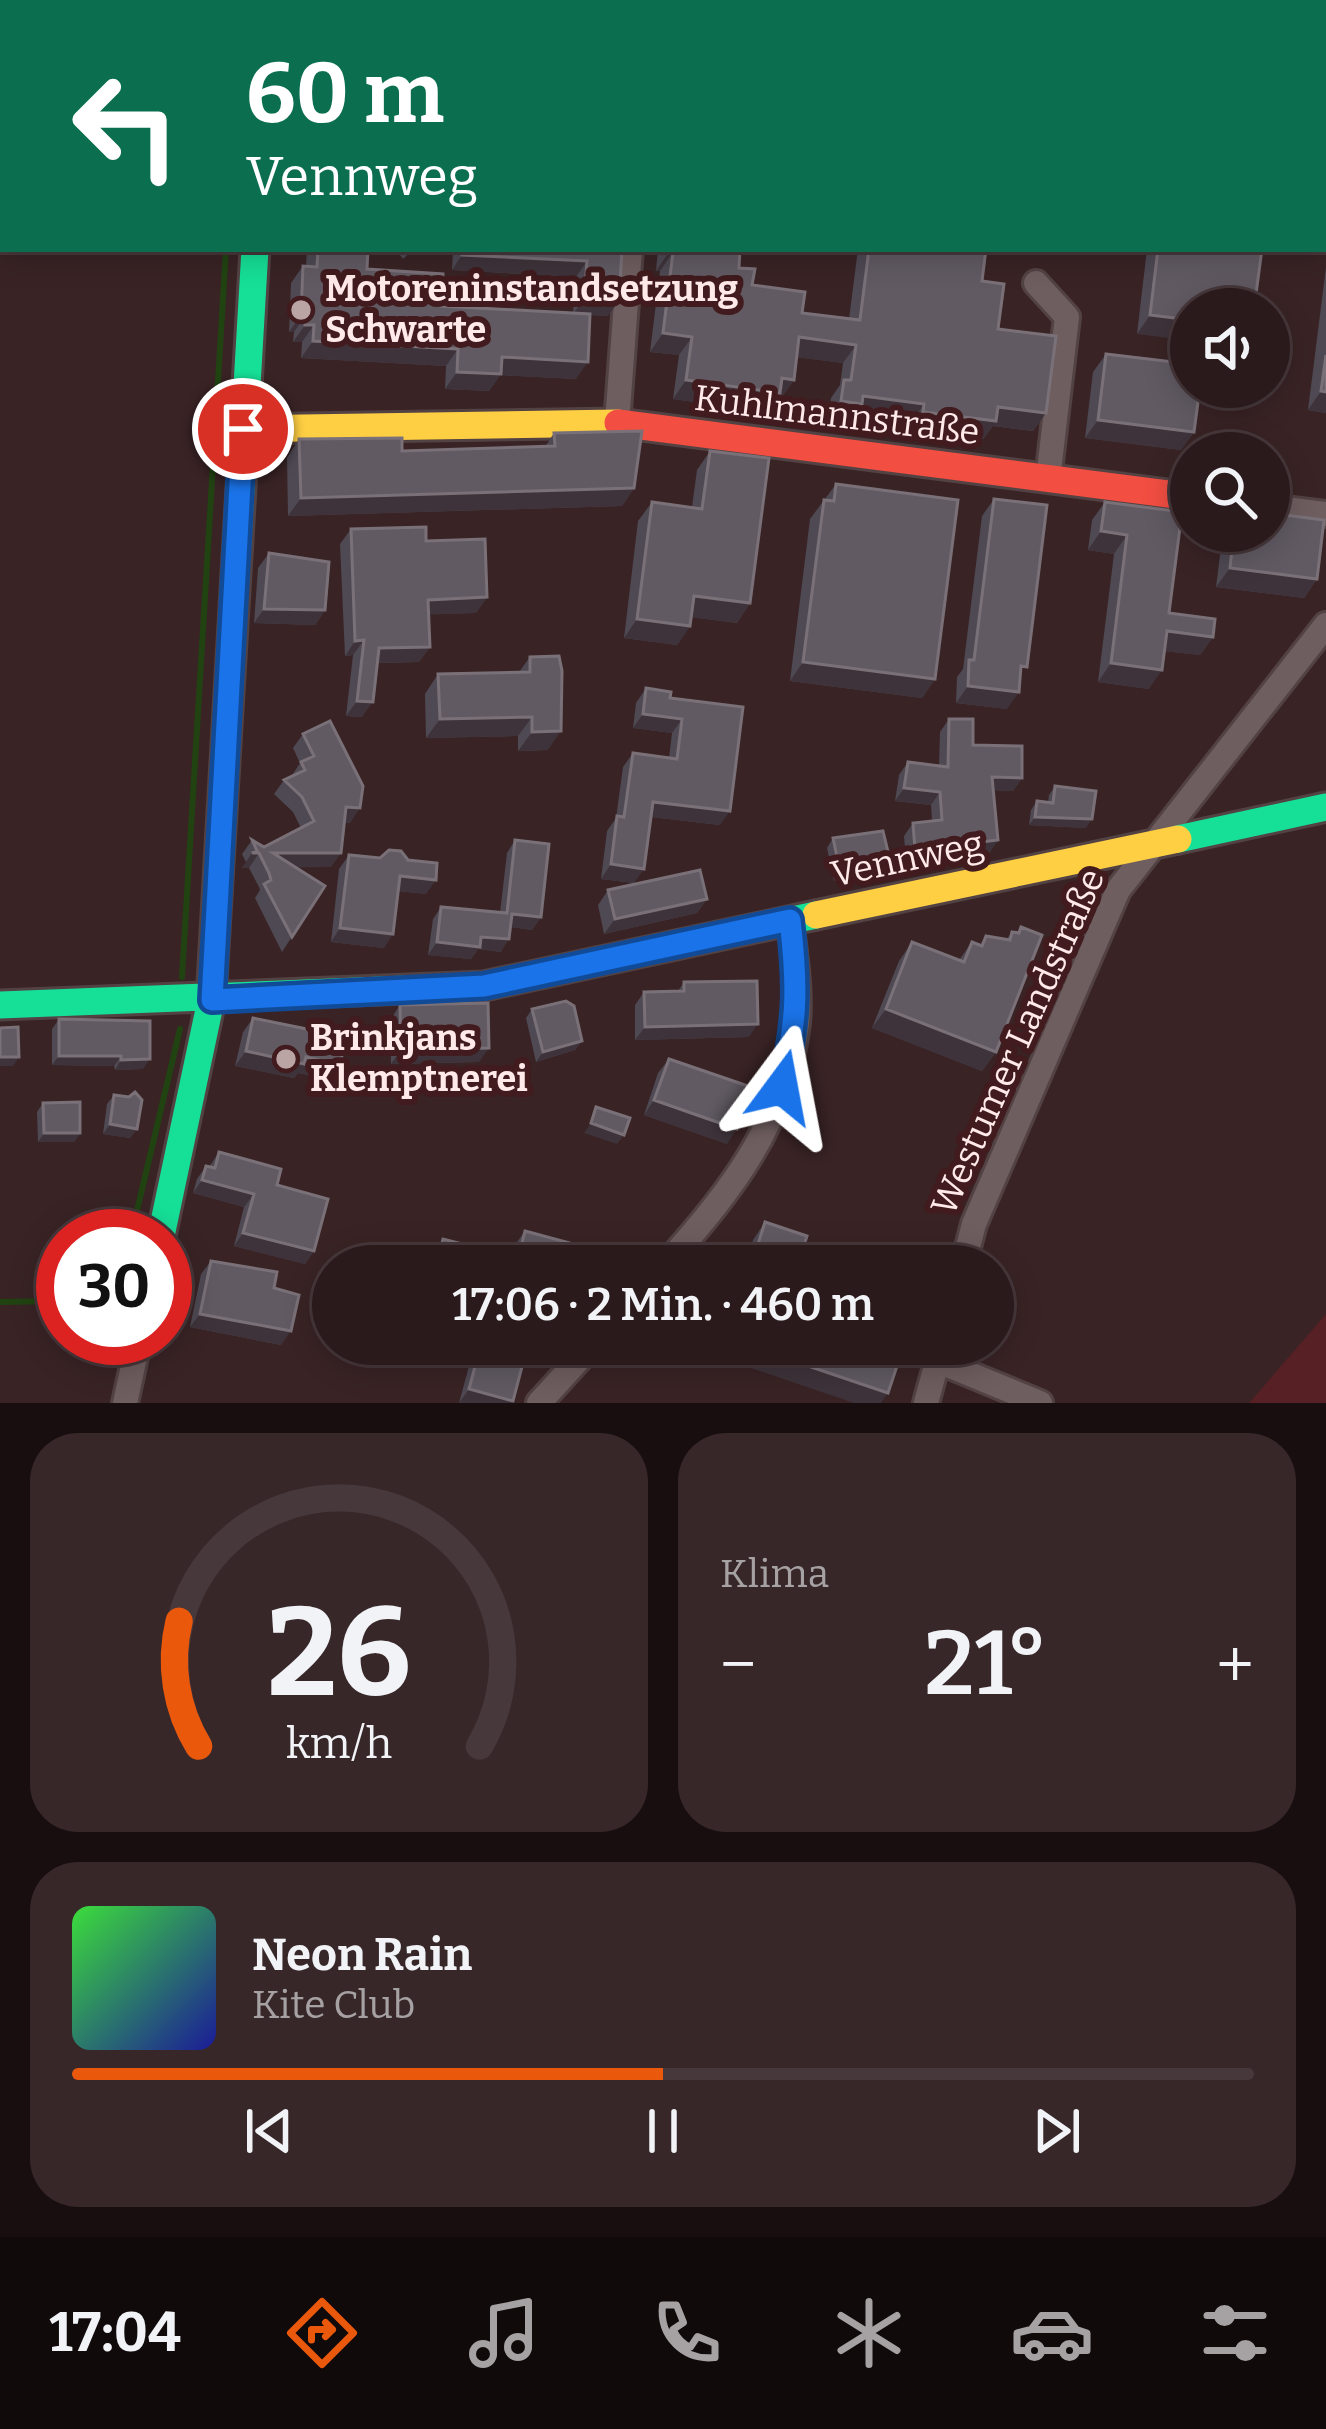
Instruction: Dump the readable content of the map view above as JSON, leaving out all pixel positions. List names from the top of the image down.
{
  "streets": {
    "street": ["Kuhlmannstraße", "Vennweg", "Westumer Landstraße"]
  },
  "crossings": [
    ["Vennweg", "Westumer Landstraße"]
  ],
  "places": ["Motoreninstandsetzung Schwarte", "Brinkjans Klemptnerei"],
  "page": {
    "turn": ["60 m", "Vennweg"],
    "limit": "30",
    "trip": "17:06 · 2 Min. · 460 m",
    "tile": "Klima",
    "heat": ["−", "21°", "+"],
    "song": ["Neon Rain", "Kite Club"],
    "tabs": "17:04",
    "gauge": ["26", "km/h"]
  }
}
